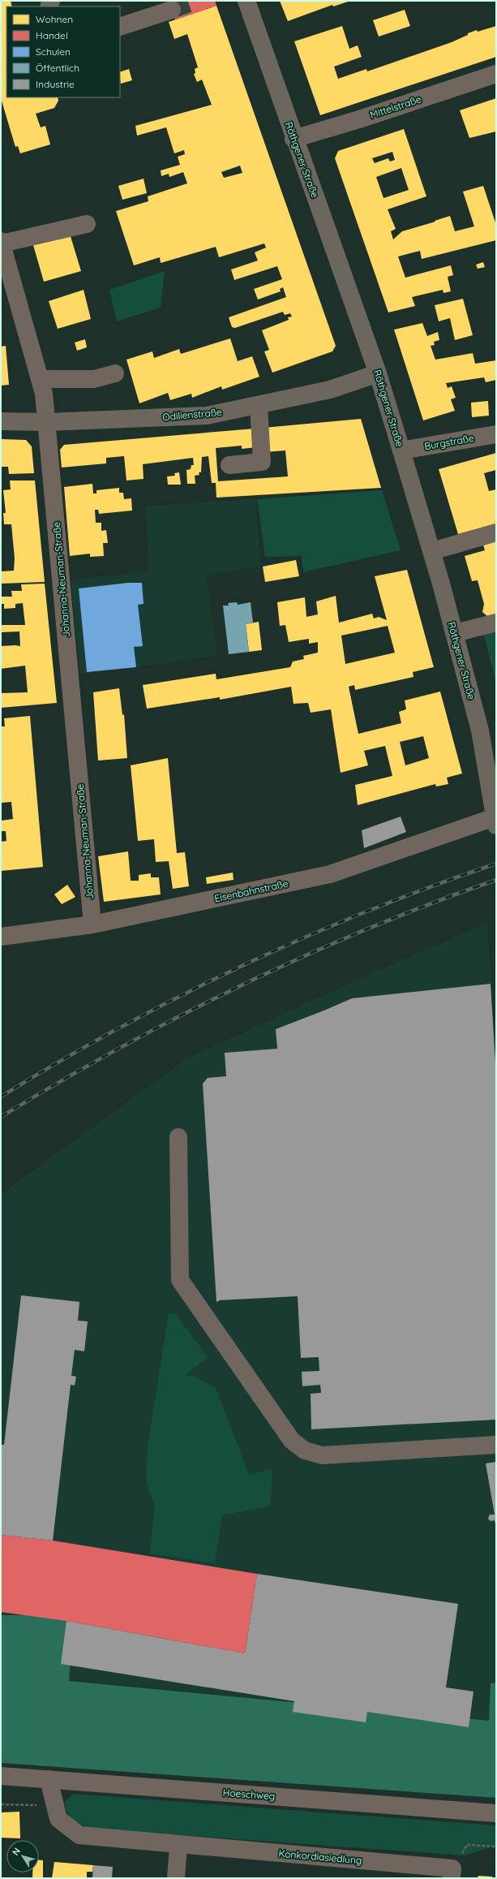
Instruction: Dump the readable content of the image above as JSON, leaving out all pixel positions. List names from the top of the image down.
{
  "streets": {
    "main road": ["Röthgener Straße", "Odilienstraße"],
    "street": [
      "Mittelstraße",
      "Burgstraße",
      "Johanna-Neuman-Straße",
      "Eisenbahnstraße",
      "Hoeschweg",
      "Konkordiasiedlung"
    ]
  },
  "crossings": [
    ["Mittelstraße", "Röthgener Straße"],
    ["Röthgener Straße", "Odilienstraße"],
    ["Röthgener Straße", "Burgstraße"],
    ["Röthgener Straße", "Eisenbahnstraße"],
    ["Odilienstraße", "Johanna-Neuman-Straße"],
    ["Johanna-Neuman-Straße", "Eisenbahnstraße"],
    ["Hoeschweg", "Konkordiasiedlung"]
  ],
  "legend": [
    "Wohnen",
    "Handel",
    "Schulen",
    "Öffentlich",
    "Industrie"
  ],
  "north": "top left"
}
